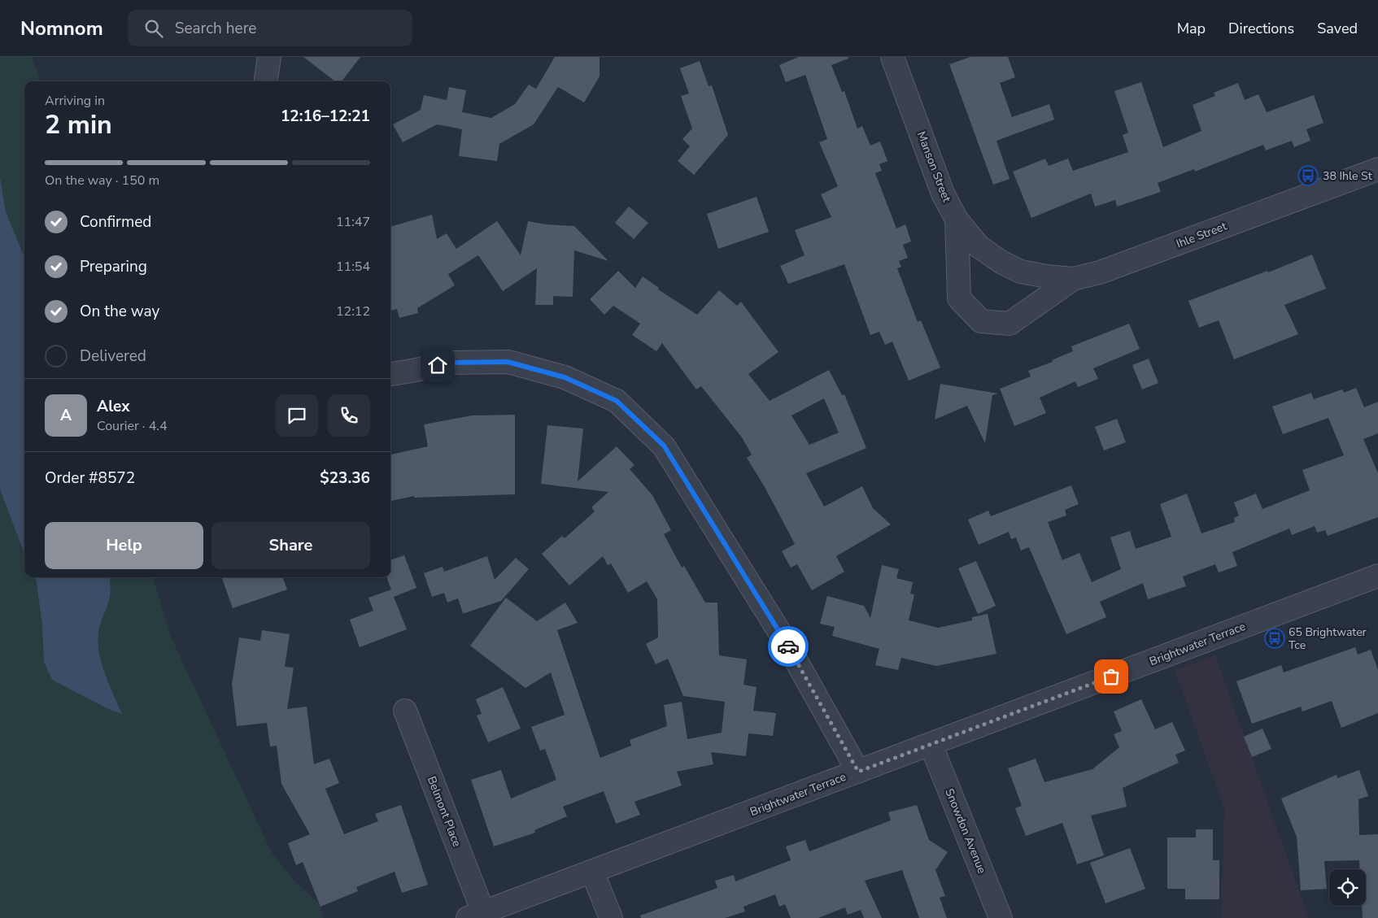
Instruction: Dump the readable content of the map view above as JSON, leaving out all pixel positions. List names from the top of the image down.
{
  "streets": {
    "street": [
      "Manson Street",
      "Ihle Street",
      "Brightwater Terrace",
      "Belmont Place",
      "Snowdon Avenue"
    ]
  },
  "crossings": [
    ["Manson Street", "Ihle Street"],
    ["Brightwater Terrace", "Belmont Place"],
    ["Brightwater Terrace", "Snowdon Avenue"]
  ],
  "places": {
    "bus stop": ["38 Ihle St", "65 Brightwater Tce"]
  },
  "page": {
    "header": "Nomnom",
    "search": "Search here",
    "nav": ["Map", "Directions", "Saved"],
    "heading": ["2 min", "Arriving in", "12:16–12:21"],
    "panel": [
      "Alex",
      "Courier · 4.4",
      "Order #8572",
      "$23.36"
    ],
    "bar": "On the way · 150 m",
    "list": [
      ["Confirmed", "11:47"],
      ["Preparing", "11:54"],
      ["On the way", "12:12"],
      "Delivered"
    ],
    "round": "A",
    "buttons": ["Help", "Share"]
  }
}
